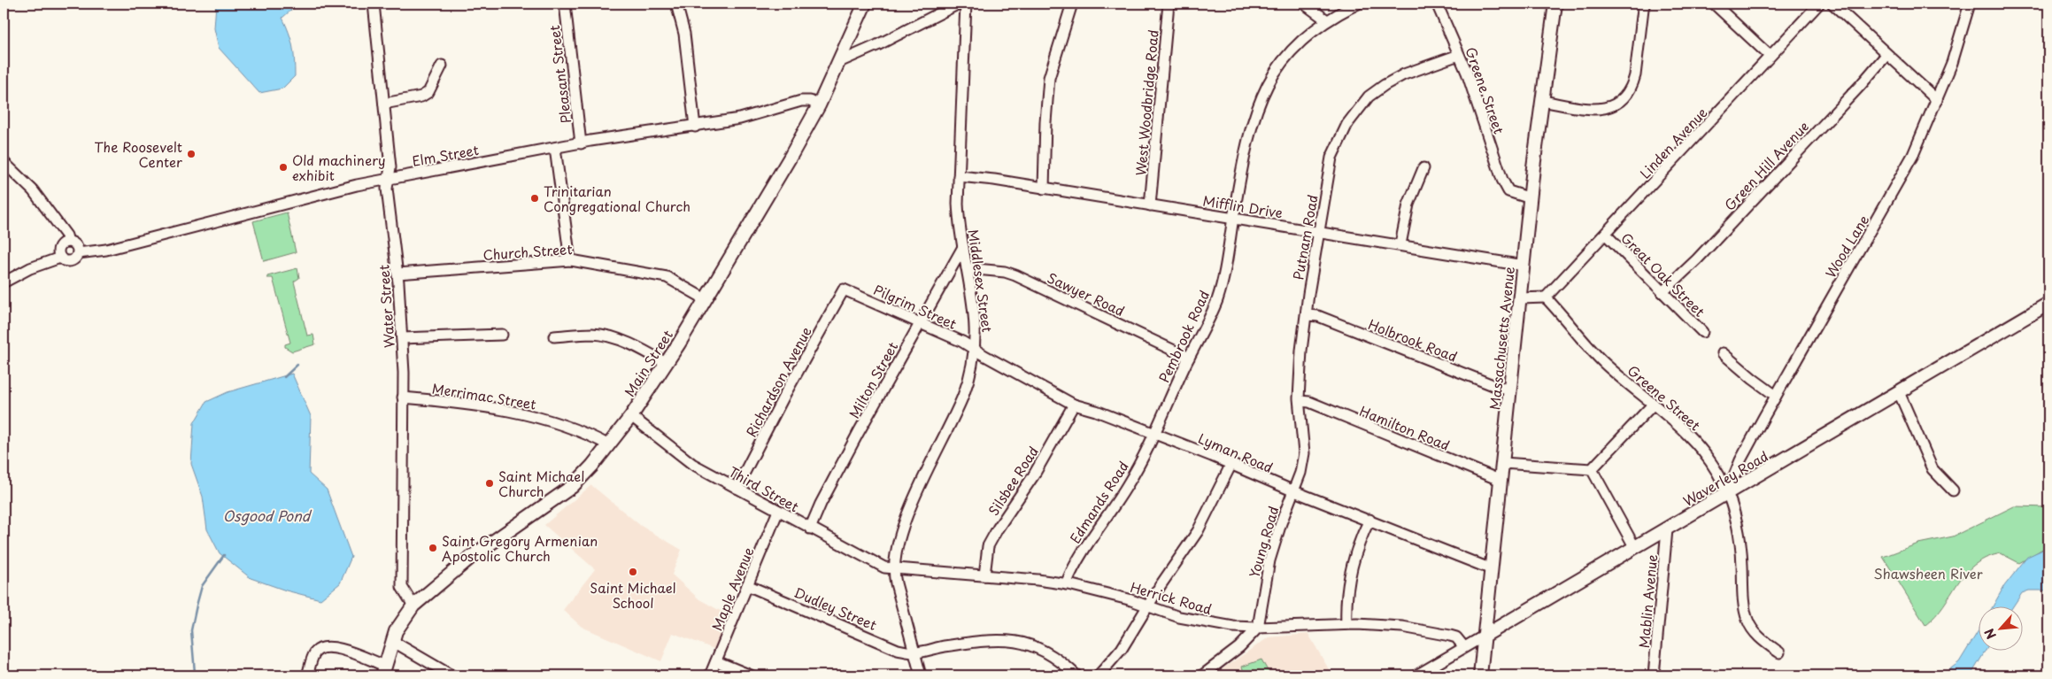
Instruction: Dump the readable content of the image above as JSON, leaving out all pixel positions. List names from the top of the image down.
{
  "streets": {
    "main road": ["Massachusetts Avenue", "Main Street", "Waverley Road"],
    "street": [
      "Pleasant Street",
      "Greene Street",
      "West Woodbridge Road",
      "Linden Avenue",
      "Elm Street",
      "Green Hill Avenue",
      "Mifflin Drive",
      "Putnam Road",
      "Wood Lane",
      "Church Street",
      "Great Oak Street",
      "Middlesex Street",
      "Sawyer Road",
      "Water Street",
      "Pilgrim Street",
      "Pembrook Road",
      "Holbrook Road",
      "Milton Street",
      "Richardson Avenue",
      "Merrimac Street",
      "Hamilton Road",
      "Lyman Road",
      "Silsbee Road",
      "Third Street",
      "Edmands Road",
      "Young Road",
      "Maple Avenue",
      "Herrick Road",
      "Mablin Avenue",
      "Dudley Street"
    ]
  },
  "crossings": [
    ["Pleasant Street", "Elm Street"],
    ["Greene Street", "Linden Avenue"],
    ["Greene Street", "Putnam Road"],
    ["Greene Street", "Wood Lane"],
    ["Greene Street", "Massachusetts Avenue"],
    ["Greene Street", "Waverley Road"],
    ["West Woodbridge Road", "Mifflin Drive"],
    ["Linden Avenue", "Great Oak Street"],
    ["Elm Street", "Water Street"],
    ["Elm Street", "Main Street"],
    ["Green Hill Avenue", "Great Oak Street"],
    ["Mifflin Drive", "Putnam Road"],
    ["Mifflin Drive", "Middlesex Street"],
    ["Mifflin Drive", "Pembrook Road"],
    ["Mifflin Drive", "Massachusetts Avenue"],
    ["Putnam Road", "Holbrook Road"],
    ["Putnam Road", "Hamilton Road"],
    ["Putnam Road", "Lyman Road"],
    ["Putnam Road", "Young Road"],
    ["Wood Lane", "Waverley Road"],
    ["Church Street", "Water Street"],
    ["Church Street", "Main Street"],
    ["Middlesex Street", "Sawyer Road"],
    ["Middlesex Street", "Pilgrim Street"],
    ["Middlesex Street", "Milton Street"],
    ["Middlesex Street", "Lyman Road"],
    ["Middlesex Street", "Third Street"],
    ["Middlesex Street", "Herrick Road"],
    ["Middlesex Street", "Dudley Street"],
    ["Sawyer Road", "Pembrook Road"],
    ["Water Street", "Main Street"],
    ["Water Street", "Merrimac Street"],
    ["Pilgrim Street", "Milton Street"],
    ["Pilgrim Street", "Richardson Avenue"],
    ["Pilgrim Street", "Lyman Road"],
    ["Pembrook Road", "Lyman Road"],
    ["Pembrook Road", "Edmands Road"],
    ["Massachusetts Avenue", "Holbrook Road"],
    ["Massachusetts Avenue", "Hamilton Road"],
    ["Massachusetts Avenue", "Lyman Road"],
    ["Massachusetts Avenue", "Waverley Road"],
    ["Main Street", "Merrimac Street"],
    ["Main Street", "Third Street"],
    ["Milton Street", "Third Street"],
    ["Richardson Avenue", "Third Street"],
    ["Lyman Road", "Silsbee Road"],
    ["Lyman Road", "Edmands Road"],
    ["Lyman Road", "Young Road"],
    ["Waverley Road", "Herrick Road"],
    ["Waverley Road", "Mablin Avenue"],
    ["Silsbee Road", "Herrick Road"],
    ["Third Street", "Maple Avenue"],
    ["Third Street", "Herrick Road"],
    ["Edmands Road", "Herrick Road"],
    ["Young Road", "Herrick Road"],
    ["Maple Avenue", "Dudley Street"]
  ],
  "water": ["Osgood Pond"],
  "parks": ["Shawsheen River"],
  "places": [
    "The Roosevelt Center",
    "Old machinery exhibit",
    "Trinitarian Congregational Church",
    "Saint Michael Church",
    "Saint Gregory Armenian Apostolic Church",
    "Saint Michael School"
  ],
  "north": "bottom left"
}
